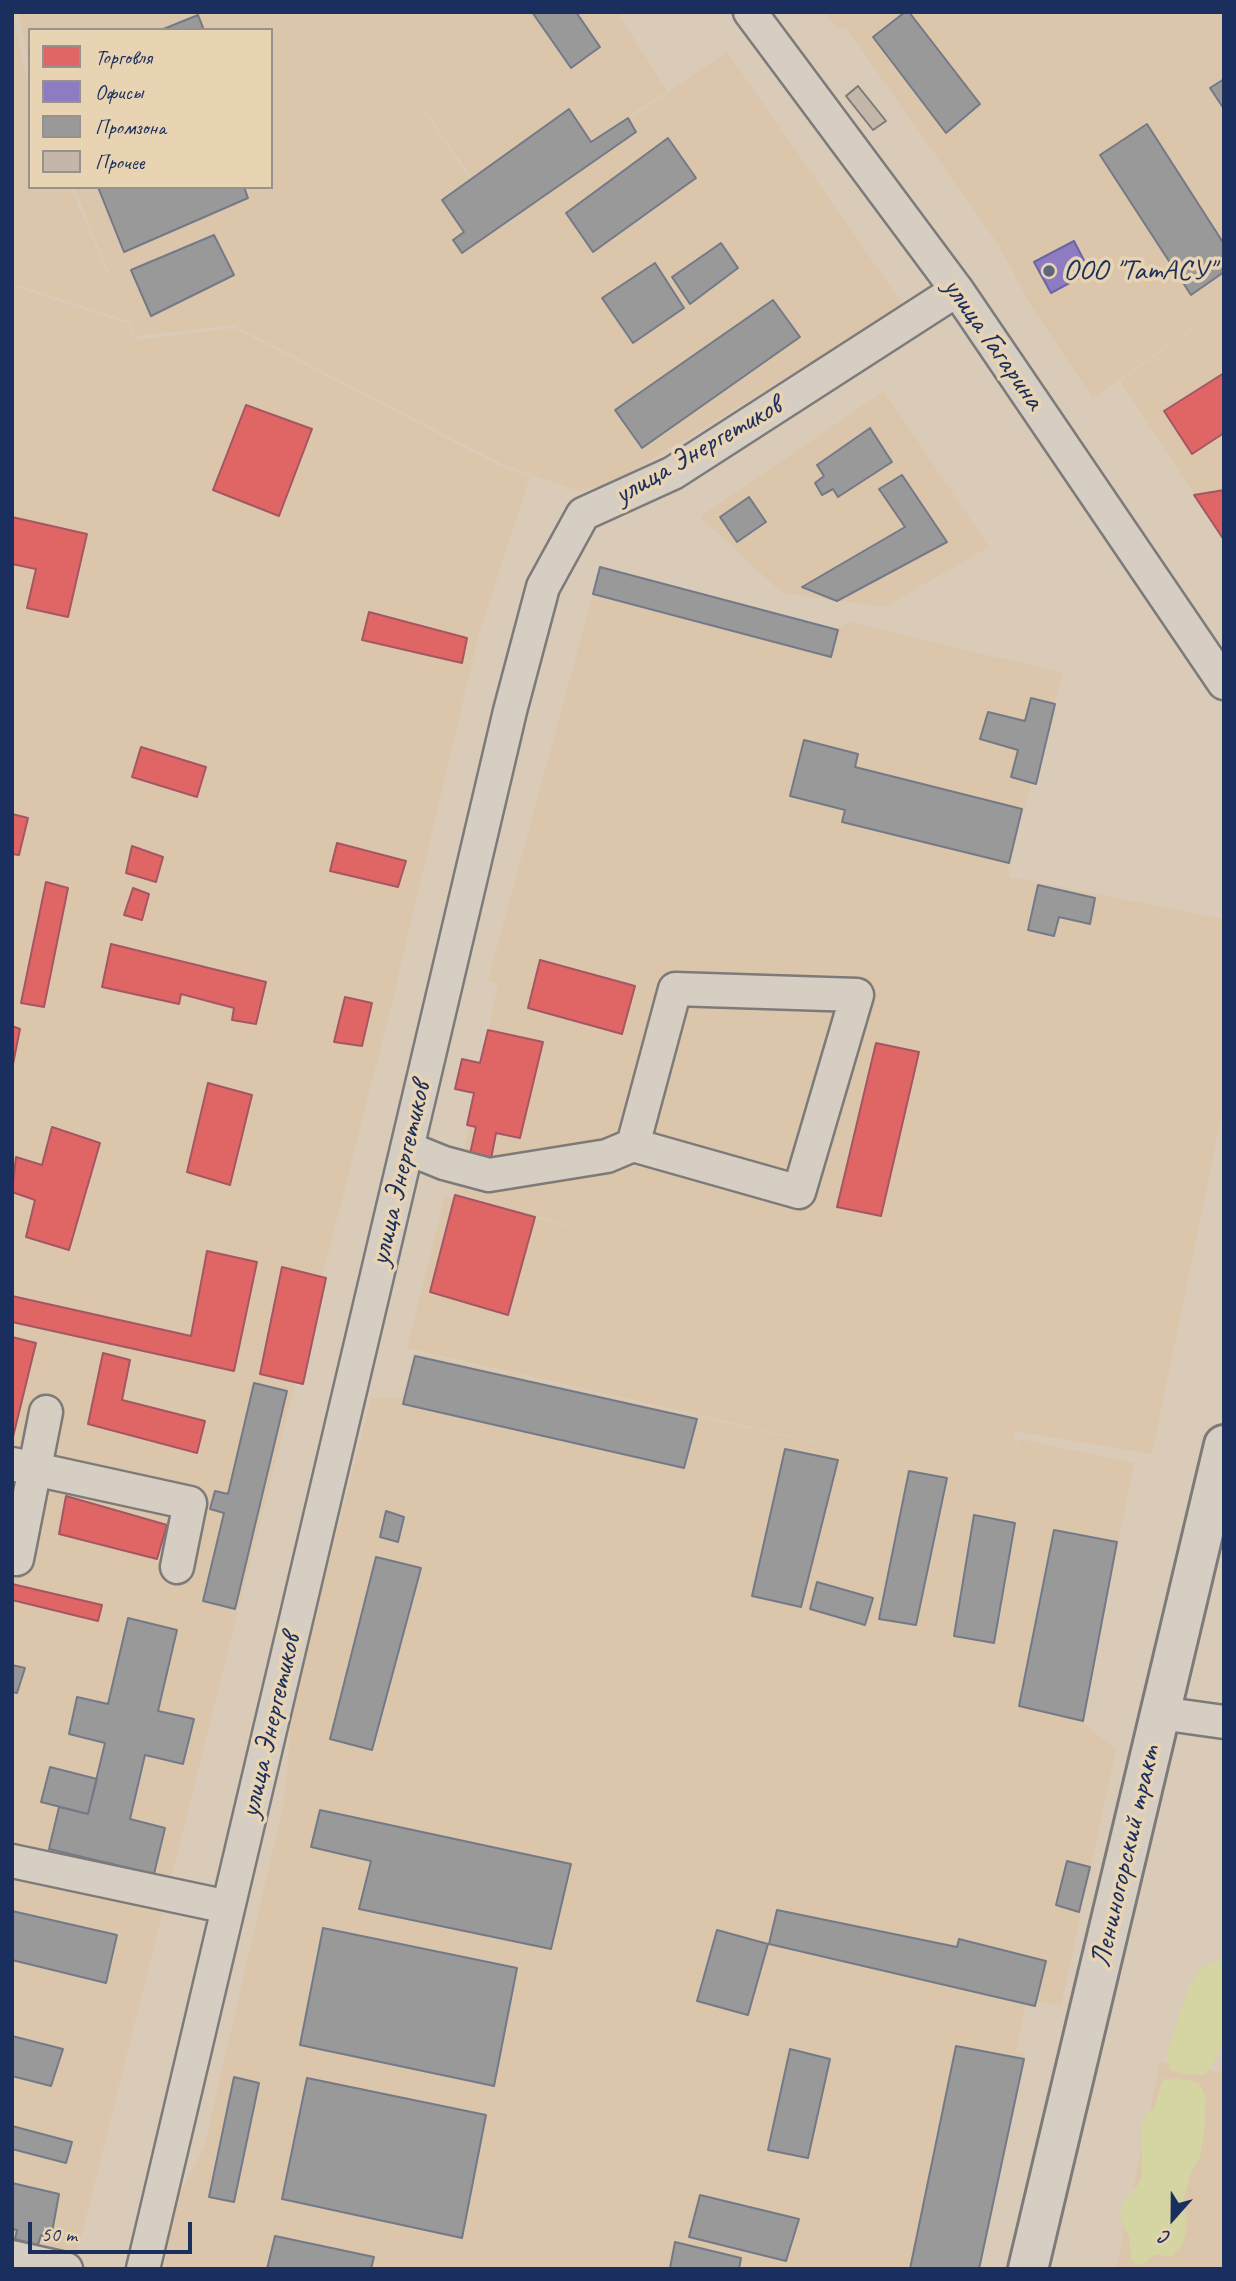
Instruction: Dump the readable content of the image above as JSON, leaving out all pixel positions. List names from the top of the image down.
{
  "streets": {
    "main road": ["Лениногорский тракт"],
    "street": ["улица Гагарина", "улица Энергетиков"]
  },
  "crossings": [
    ["улица Гагарина", "улица Энергетиков"]
  ],
  "places": ["ООО \"ТатАСУ\""],
  "legend": [
    "Торговля",
    "Офисы",
    "Промзона",
    "Прочее"
  ],
  "scale_bar": "50 m",
  "north": "bottom"
}
